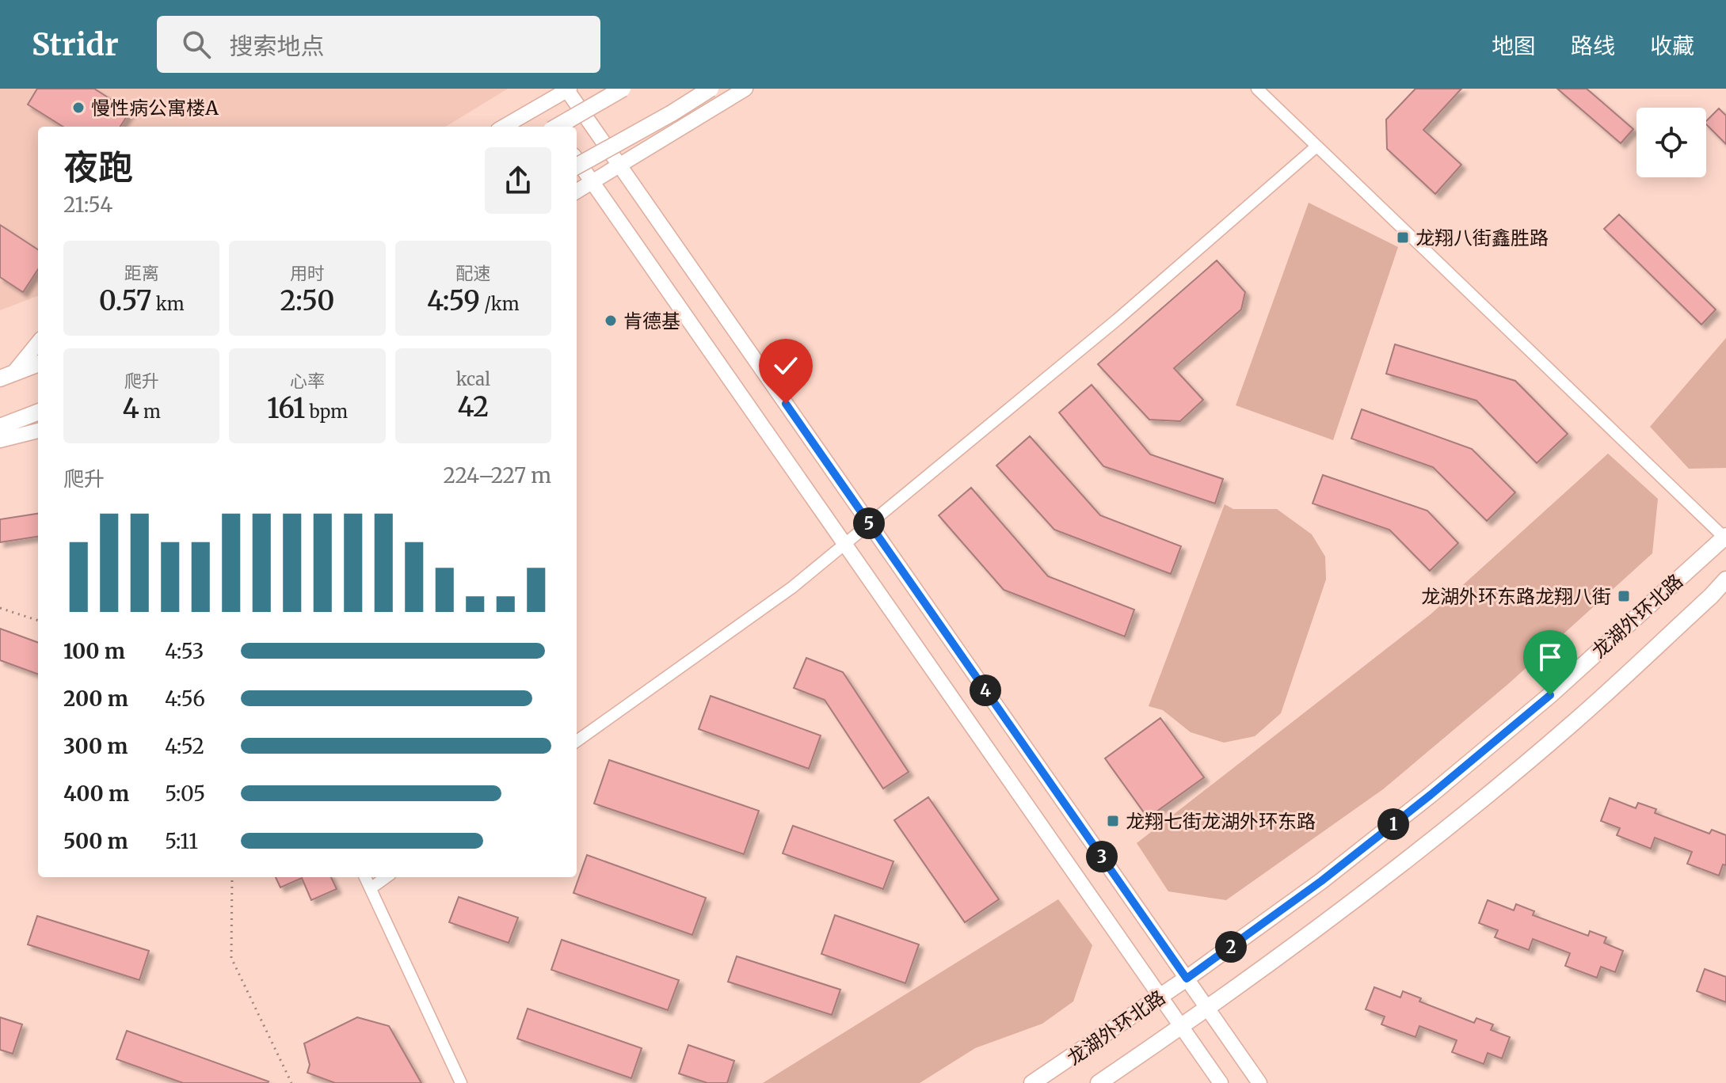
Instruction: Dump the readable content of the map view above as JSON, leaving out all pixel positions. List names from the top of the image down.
{
  "streets": {
    "main road": ["龙湖外环北路"]
  },
  "places": {
    "other": ["慢性病公寓楼A", "肯德基"],
    "transit": ["龙翔八街鑫胜路", "龙湖外环东路龙翔八街", "龙翔七街龙湖外环东路"]
  },
  "page": {
    "header": "Stridr",
    "search": "搜索地点",
    "nav": ["地图", "路线", "收藏"],
    "heading": ["夜跑", "21:54"],
    "stats": [
      ["距离", "0.57 km"],
      ["用时", "2:50"],
      ["配速", "4:59 /km"],
      ["爬升", "4 m"],
      ["心率", "161 bpm"],
      ["kcal", "42"]
    ],
    "chart": ["爬升", "224–227 m"],
    "pins": [
      "5",
      "4",
      "1",
      "3",
      "2"
    ],
    "list": [
      {
        "name": "100 m",
        "note": "4:53"
      },
      {
        "name": "200 m",
        "note": "4:56"
      },
      {
        "name": "300 m",
        "note": "4:52"
      },
      {
        "name": "400 m",
        "note": "5:05"
      },
      {
        "name": "500 m",
        "note": "5:11"
      }
    ]
  }
}
